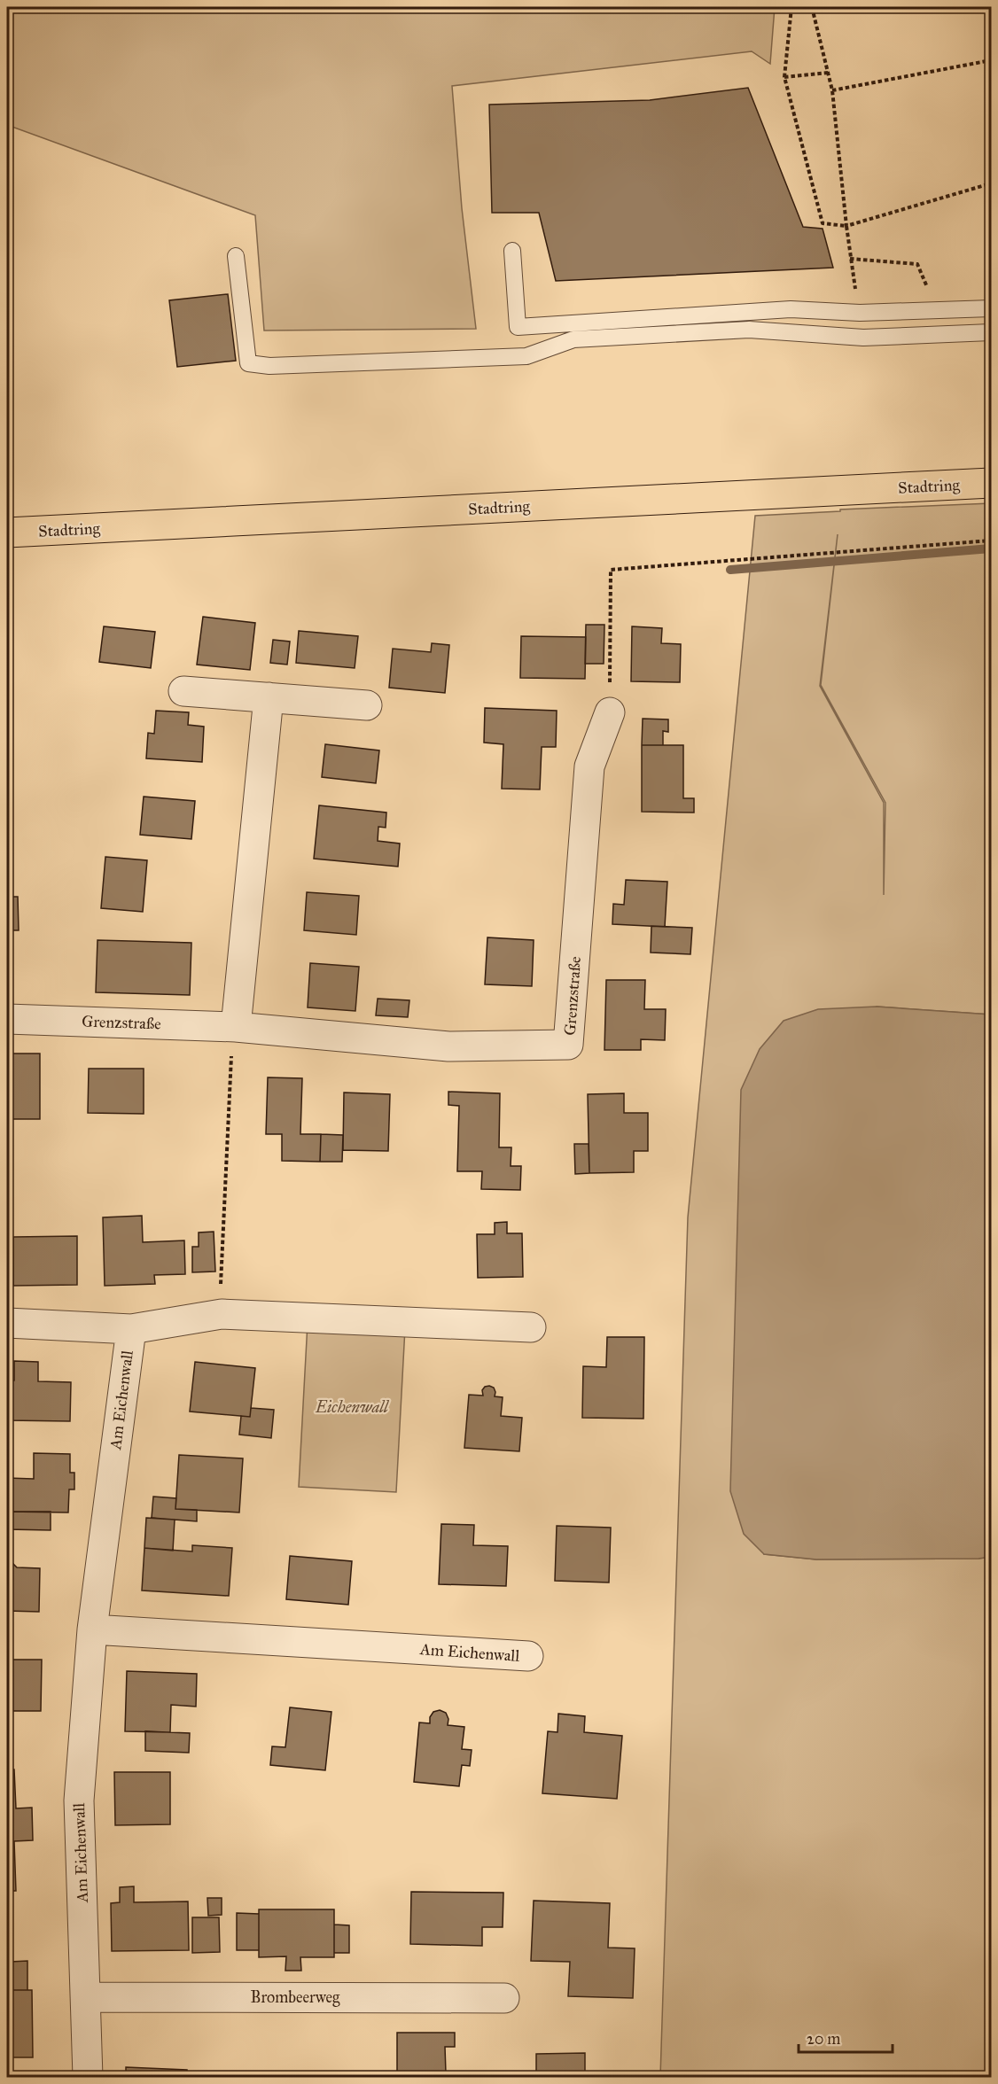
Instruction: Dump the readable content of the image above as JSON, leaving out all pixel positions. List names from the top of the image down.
{
  "streets": {
    "highway": ["Stadtring"],
    "street": ["Grenzstraße", "Am Eichenwall", "Brombeerweg"]
  },
  "crossings": [
    ["Am Eichenwall", "Brombeerweg"]
  ],
  "parks": ["Eichenwall"],
  "scale_bar": "20 m"
}
